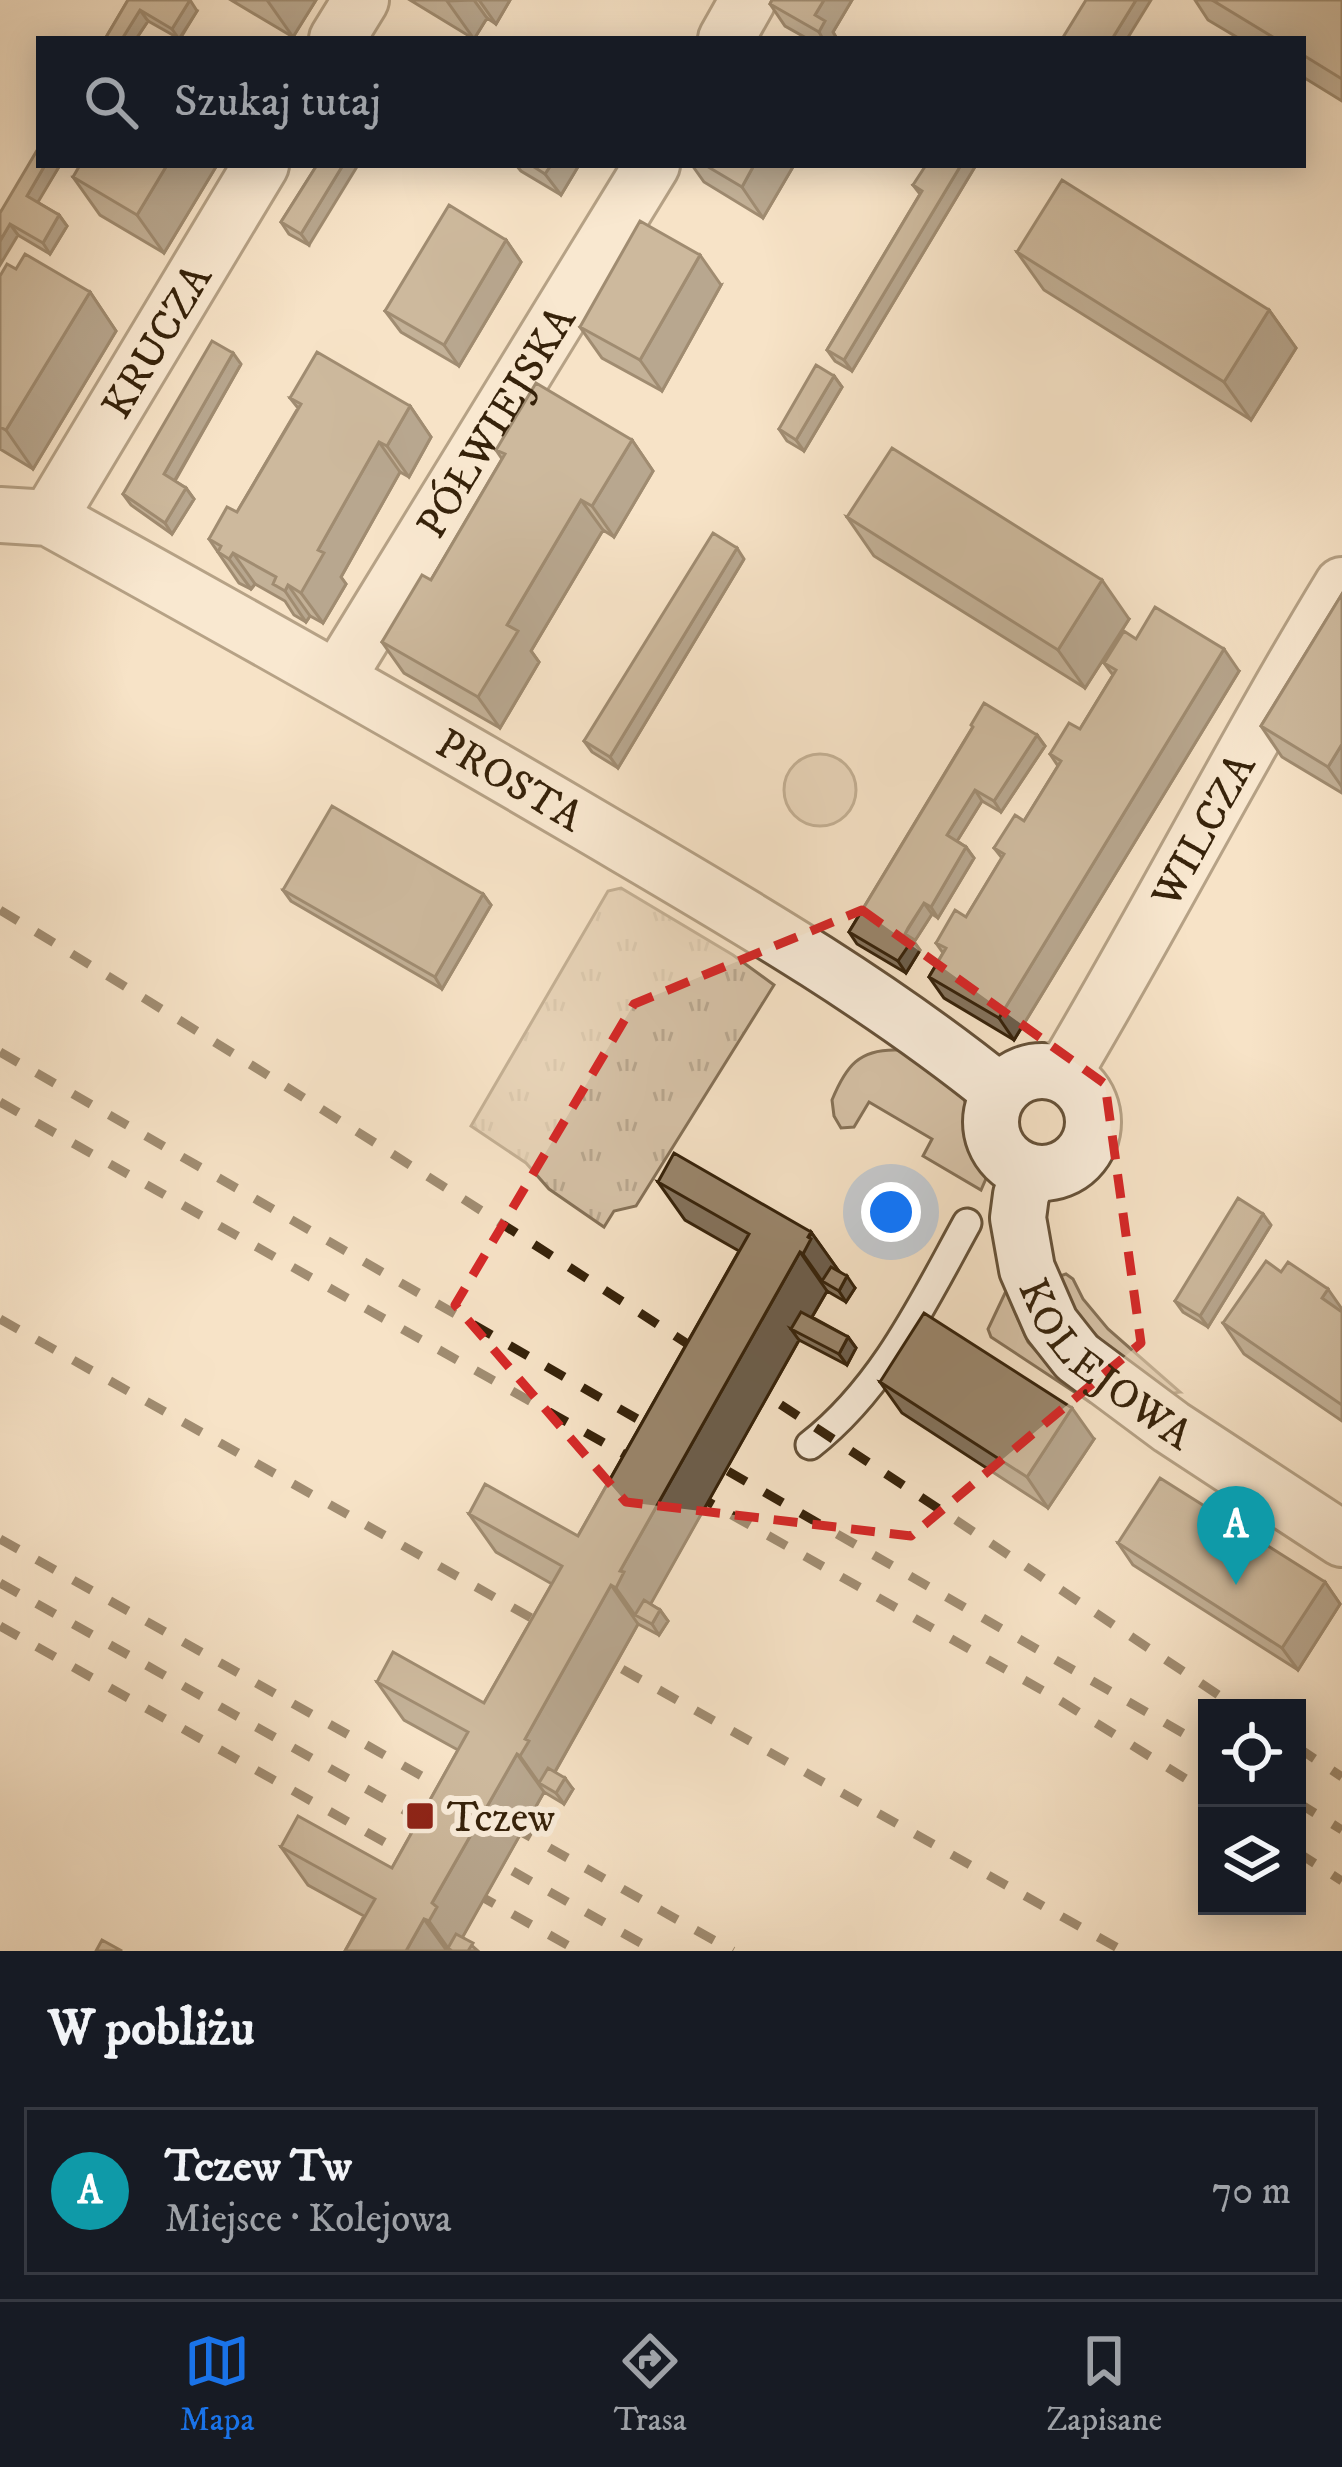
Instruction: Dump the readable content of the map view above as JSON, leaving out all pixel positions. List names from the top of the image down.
{
  "streets": {
    "street": [
      "KRUCZA",
      "PÓŁWIEJSKA",
      "PROSTA",
      "WILCZA",
      "KOLEJOWA"
    ]
  },
  "crossings": [
    ["KRUCZA", "PROSTA"],
    ["PÓŁWIEJSKA", "PROSTA"],
    ["PROSTA", "WILCZA"],
    ["PROSTA", "KOLEJOWA"],
    ["WILCZA", "KOLEJOWA"]
  ],
  "places": {
    "transit": ["Tczew"]
  },
  "page": {
    "search": "Szukaj tutaj",
    "pins": "A",
    "heading": "W pobliżu",
    "list": [
      {
        "mark": "A",
        "name": "Tczew Tw",
        "note": "Miejsce · Kolejowa",
        "value": "70 m"
      }
    ],
    "nav": ["Mapa", "Trasa", "Zapisane"]
  }
}
